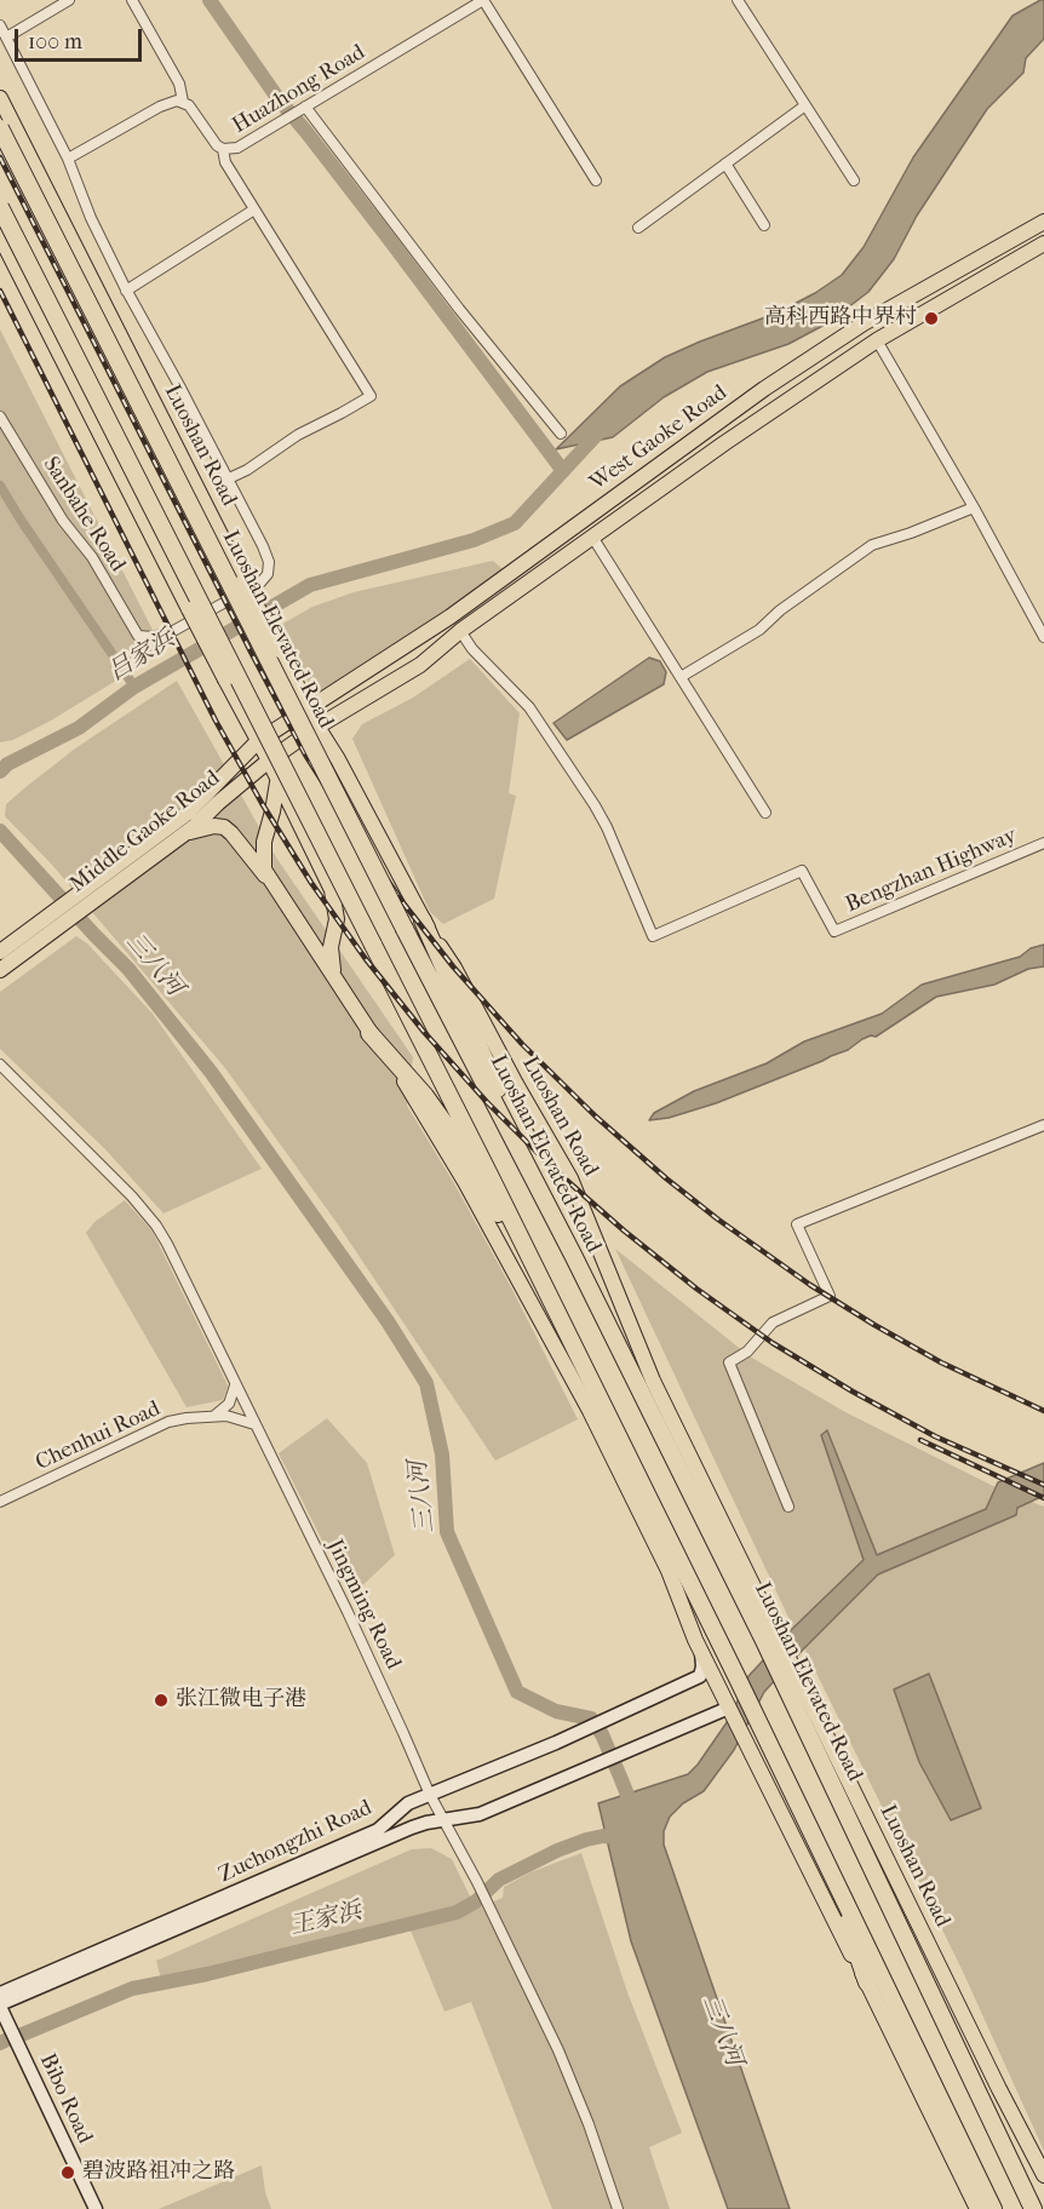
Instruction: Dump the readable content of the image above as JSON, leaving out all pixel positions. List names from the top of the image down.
{
  "streets": {
    "highway": ["Luoshan Elevated Road"],
    "main road": [
      "West Gaoke Road",
      "Luoshan Road",
      "Middle Gaoke Road",
      "Zuchongzhi Road",
      "Bibo Road"
    ],
    "street": [
      "Huazhong Road",
      "Sanbahe Road",
      "Bengzhan Highway",
      "Chenhui Road",
      "Jingming Road"
    ]
  },
  "crossings": [
    ["West Gaoke Road", "Luoshan Road"],
    ["West Gaoke Road", "Middle Gaoke Road"],
    ["West Gaoke Road", "Bengzhan Highway"],
    ["Luoshan Road", "Luoshan Elevated Road"],
    ["Luoshan Road", "Middle Gaoke Road"],
    ["Chenhui Road", "Jingming Road"],
    ["Jingming Road", "Zuchongzhi Road"],
    ["Zuchongzhi Road", "Bibo Road"]
  ],
  "water": ["吕家浜", "三八河", "王家浜"],
  "places": ["高科西路中界村", "张江微电子港", "碧波路祖冲之路"],
  "scale_bar": "100 m"
}
